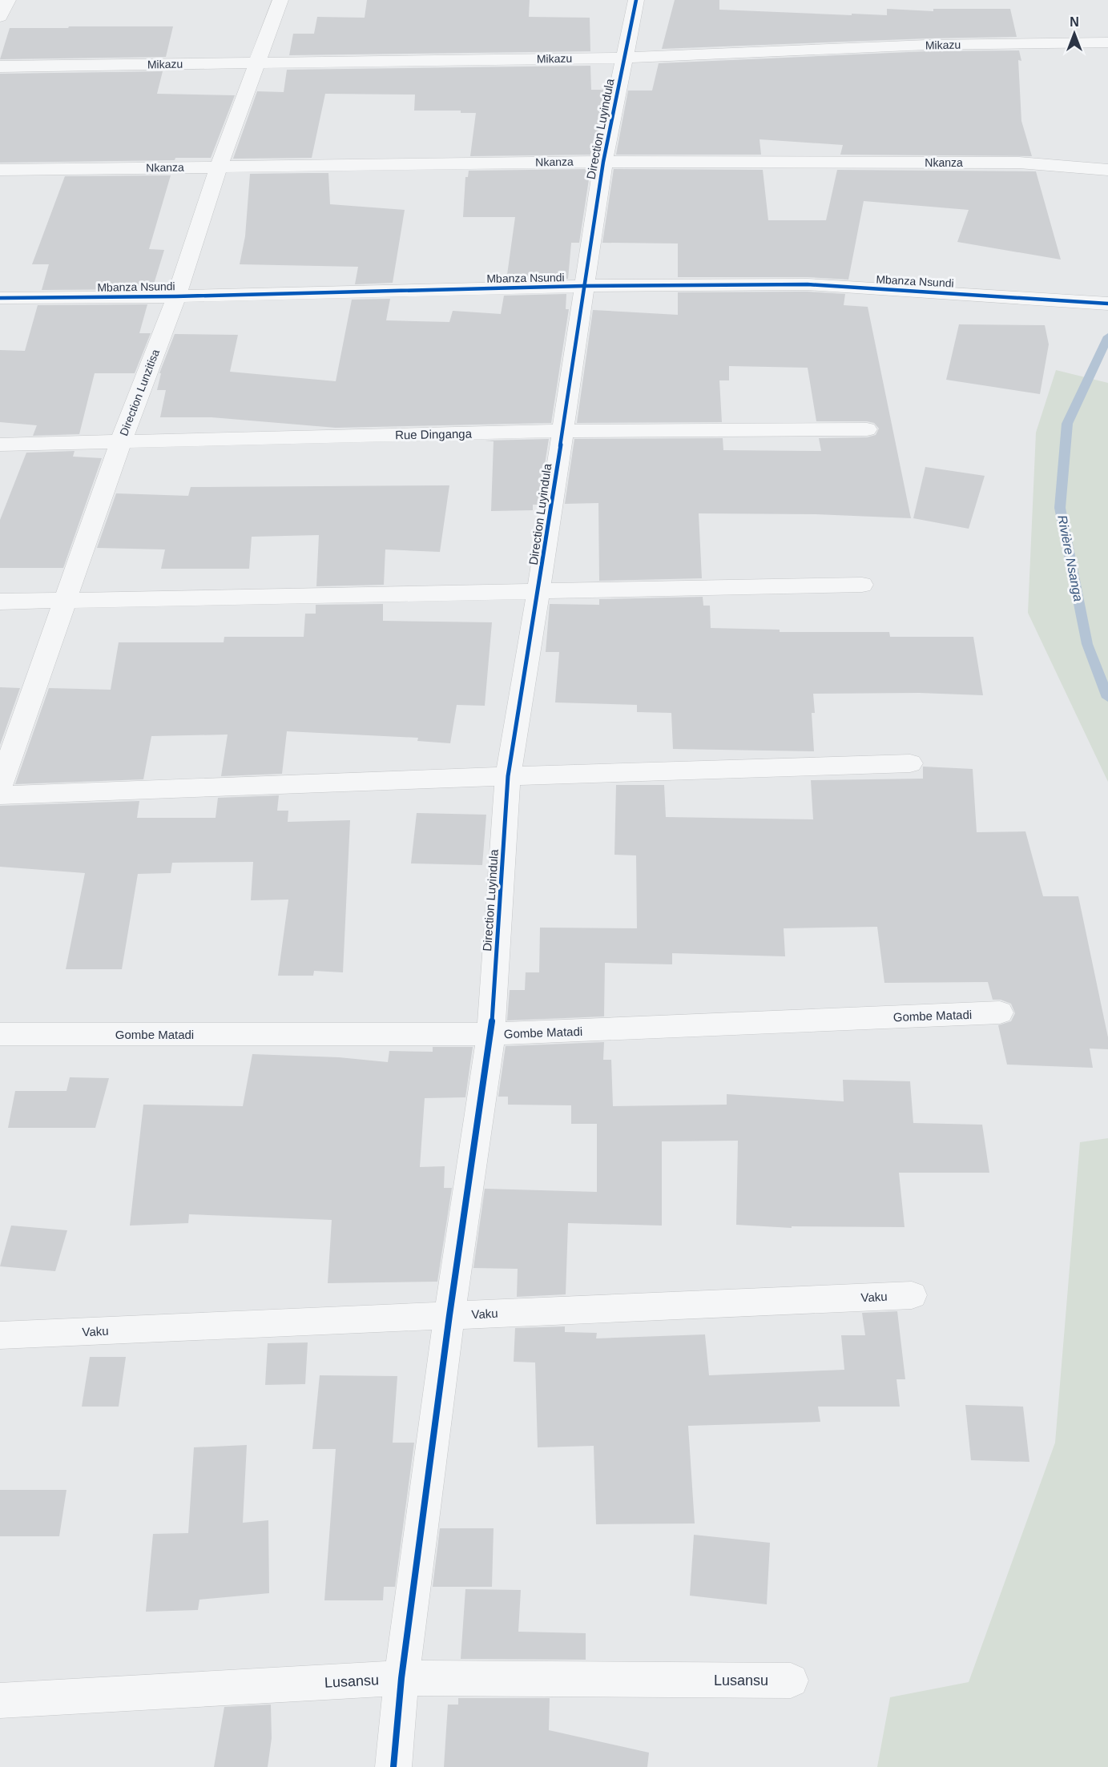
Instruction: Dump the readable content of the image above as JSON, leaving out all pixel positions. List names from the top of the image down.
{
  "streets": {
    "street": [
      "Mikazu",
      "Direction Luyindula",
      "Nkanza",
      "Mbanza Nsundi",
      "Direction Lunzitisa",
      "Rue Dinganga",
      "Gombe Matadi",
      "Vaku",
      "Lusansu"
    ]
  },
  "crossings": [
    ["Mikazu", "Direction Luyindula"],
    ["Mikazu", "Direction Lunzitisa"],
    ["Direction Luyindula", "Nkanza"],
    ["Direction Luyindula", "Mbanza Nsundi"],
    ["Direction Luyindula", "Rue Dinganga"],
    ["Direction Luyindula", "Gombe Matadi"],
    ["Direction Luyindula", "Vaku"],
    ["Direction Luyindula", "Lusansu"],
    ["Nkanza", "Direction Lunzitisa"],
    ["Mbanza Nsundi", "Direction Lunzitisa"],
    ["Direction Lunzitisa", "Rue Dinganga"]
  ],
  "water": ["Rivière Nsanga"],
  "north": "top"
}
